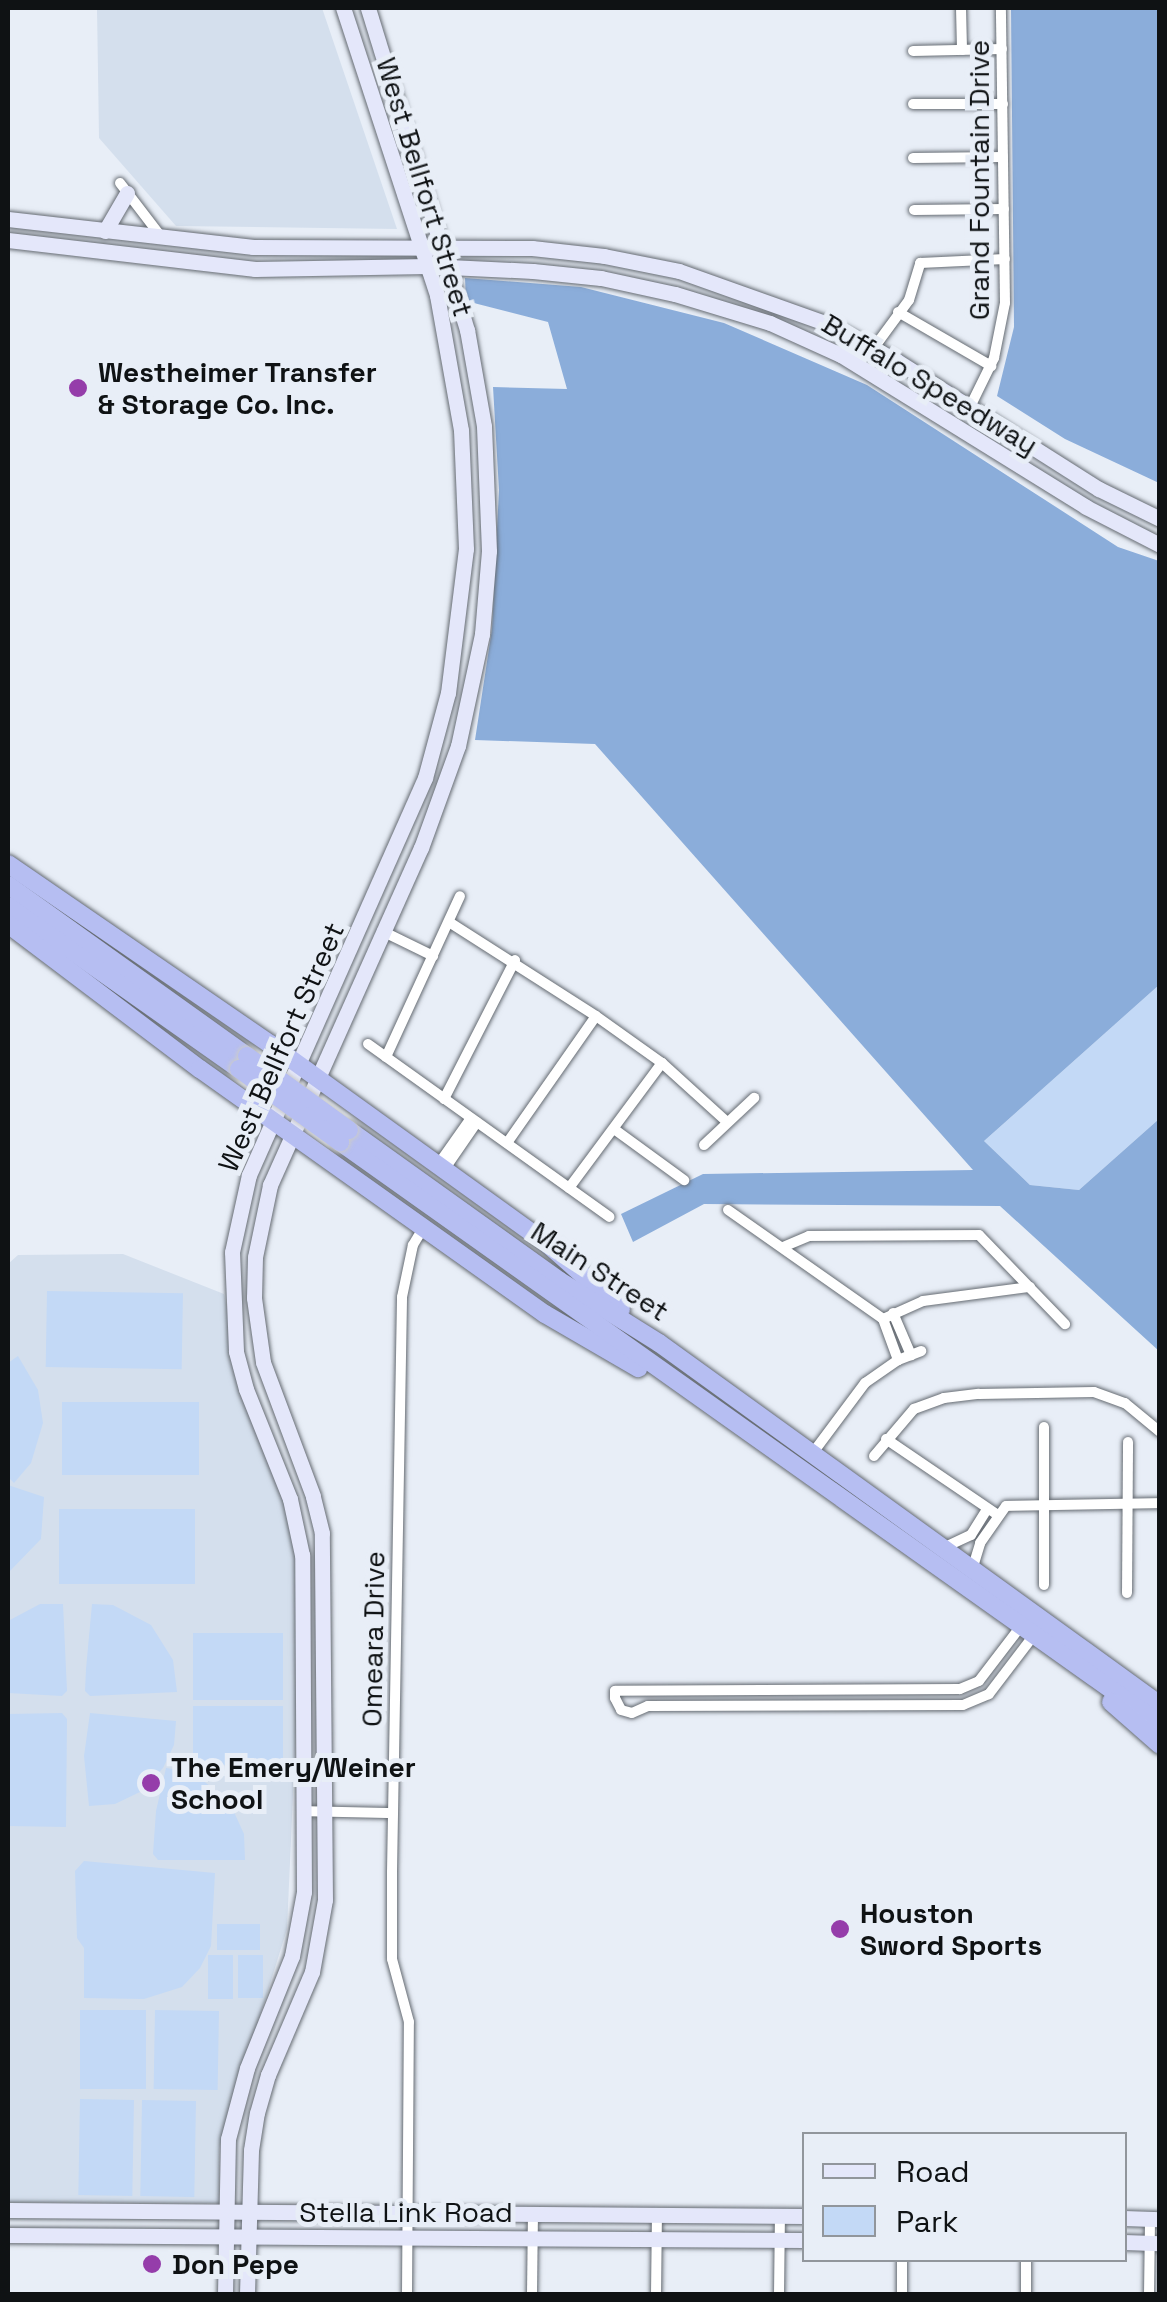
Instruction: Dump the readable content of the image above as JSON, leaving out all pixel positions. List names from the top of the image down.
{
  "streets": {
    "highway": ["Main Street"],
    "main road": ["West Bellfort Street", "Buffalo Speedway", "Stella Link Road"],
    "street": ["Grand Fountain Drive", "Omeara Drive"]
  },
  "crossings": [
    ["Grand Fountain Drive", "Buffalo Speedway"],
    ["West Bellfort Street", "Buffalo Speedway"],
    ["West Bellfort Street", "Stella Link Road"],
    ["Omeara Drive", "Stella Link Road"]
  ],
  "places": [
    "Westheimer Transfer & Storage Co. Inc.",
    "The Emery/Weiner School",
    "Houston Sword Sports",
    "Don Pepe"
  ],
  "legend": ["Road", "Park"]
}
